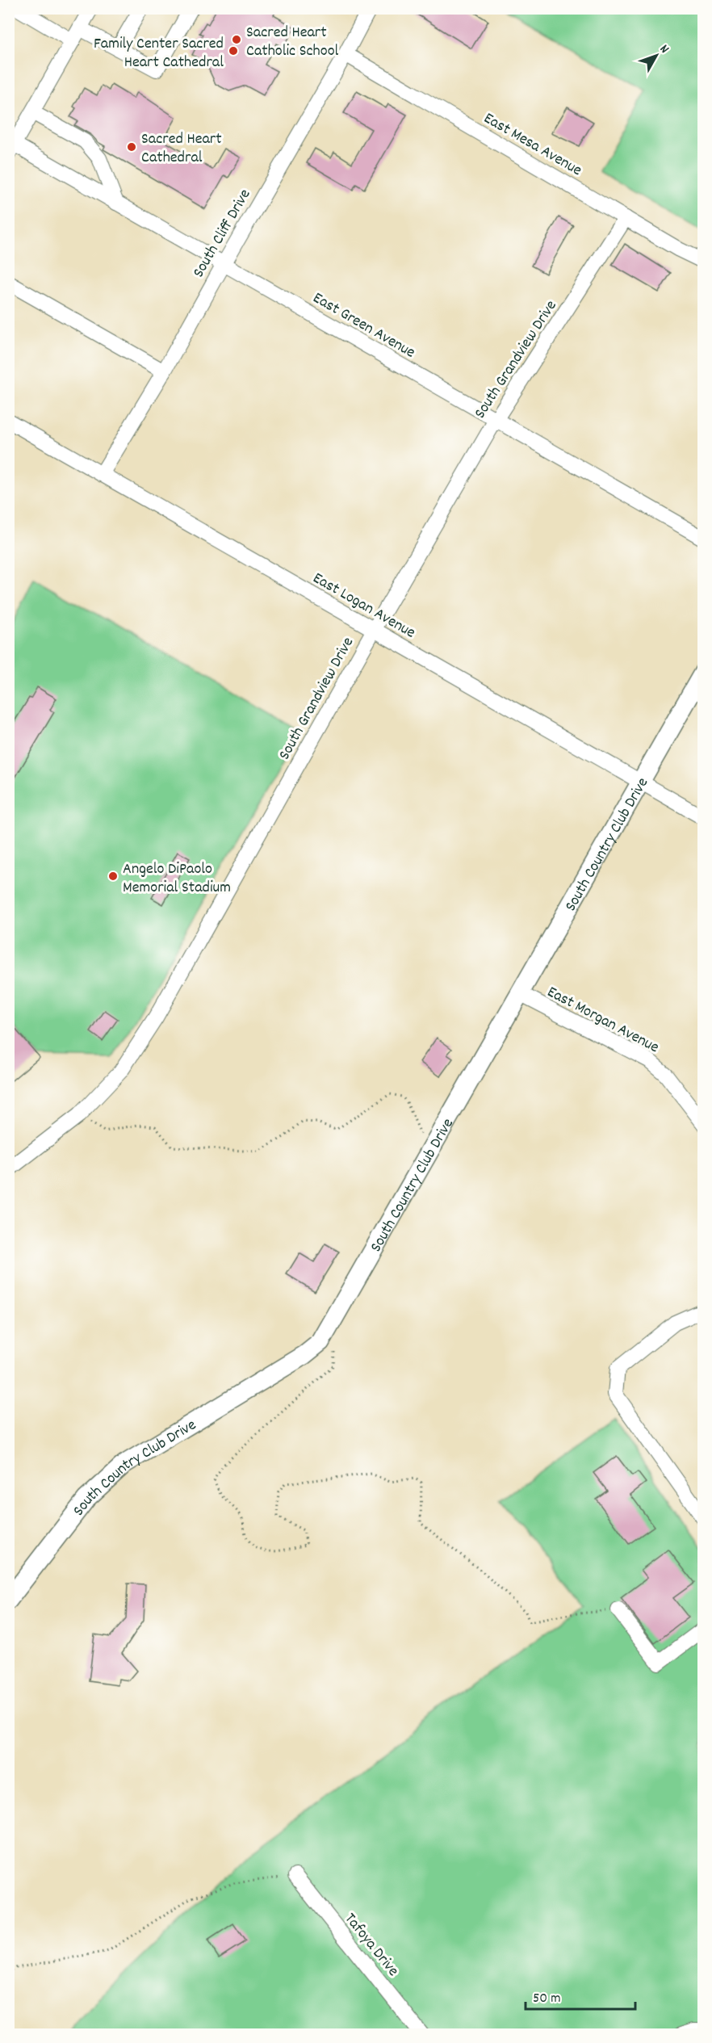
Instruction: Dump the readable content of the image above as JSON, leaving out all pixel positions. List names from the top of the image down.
{
  "streets": {
    "main road": ["South Country Club Drive"],
    "street": [
      "East Mesa Avenue",
      "South Cliff Drive",
      "East Green Avenue",
      "South Grandview Drive",
      "East Logan Avenue",
      "East Morgan Avenue",
      "Tafoya Drive"
    ]
  },
  "crossings": [
    ["East Mesa Avenue", "South Cliff Drive"],
    ["East Mesa Avenue", "South Grandview Drive"],
    ["South Cliff Drive", "East Green Avenue"],
    ["South Cliff Drive", "East Logan Avenue"],
    ["East Green Avenue", "South Grandview Drive"],
    ["South Grandview Drive", "East Logan Avenue"],
    ["East Logan Avenue", "South Country Club Drive"],
    ["South Country Club Drive", "East Morgan Avenue"]
  ],
  "places": [
    "Sacred Heart Catholic School",
    "Family Center Sacred Heart Cathedral",
    "Sacred Heart Cathedral",
    "Angelo DiPaolo Memorial Stadium"
  ],
  "scale_bar": "50 m",
  "north": "top right"
}
